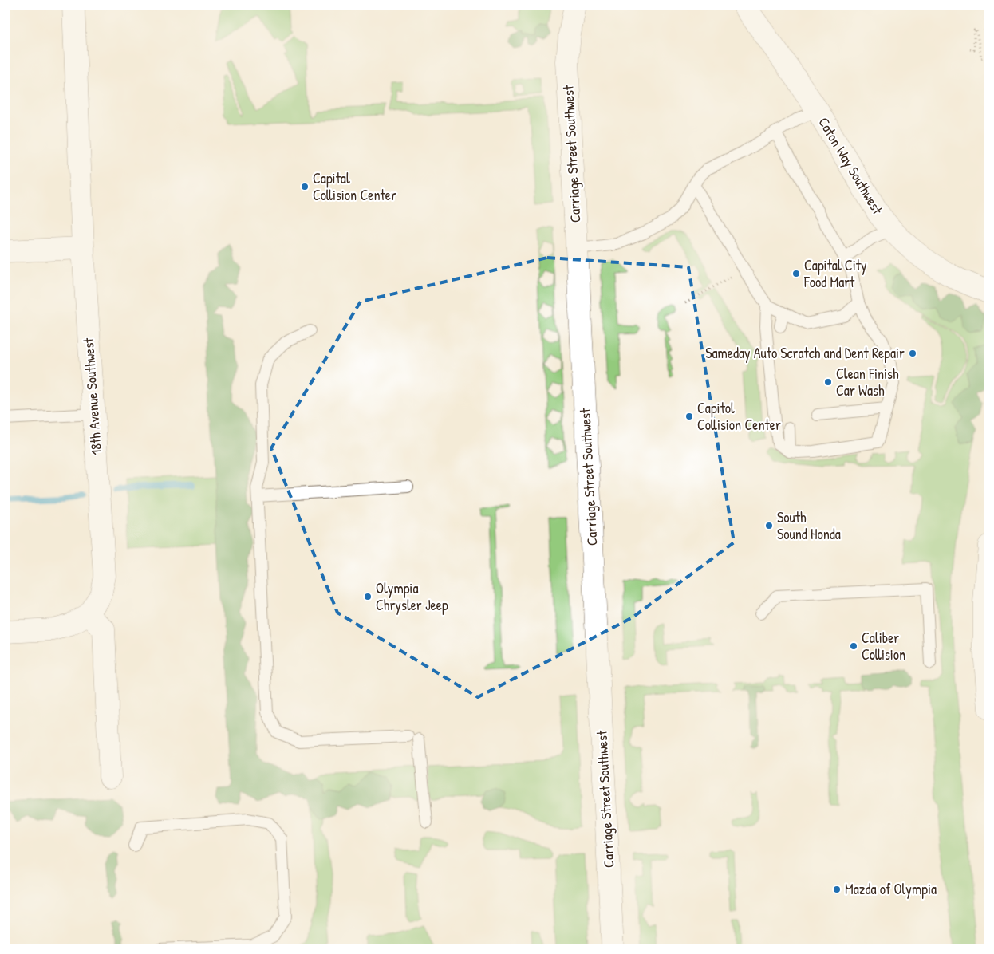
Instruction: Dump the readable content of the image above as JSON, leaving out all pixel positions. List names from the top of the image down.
{
  "streets": {
    "street": ["Carriage Street Southwest", "Caton Way Southwest", "18th Avenue Southwest"]
  },
  "places": [
    "Capital Collision Center",
    "Capital City Food Mart",
    "Sameday Auto Scratch and Dent Repair",
    "Clean Finish Car Wash",
    "Capitol Collision Center",
    "South Sound Honda",
    "Olympia Chrysler Jeep",
    "Caliber Collision",
    "Mazda of Olympia"
  ]
}
